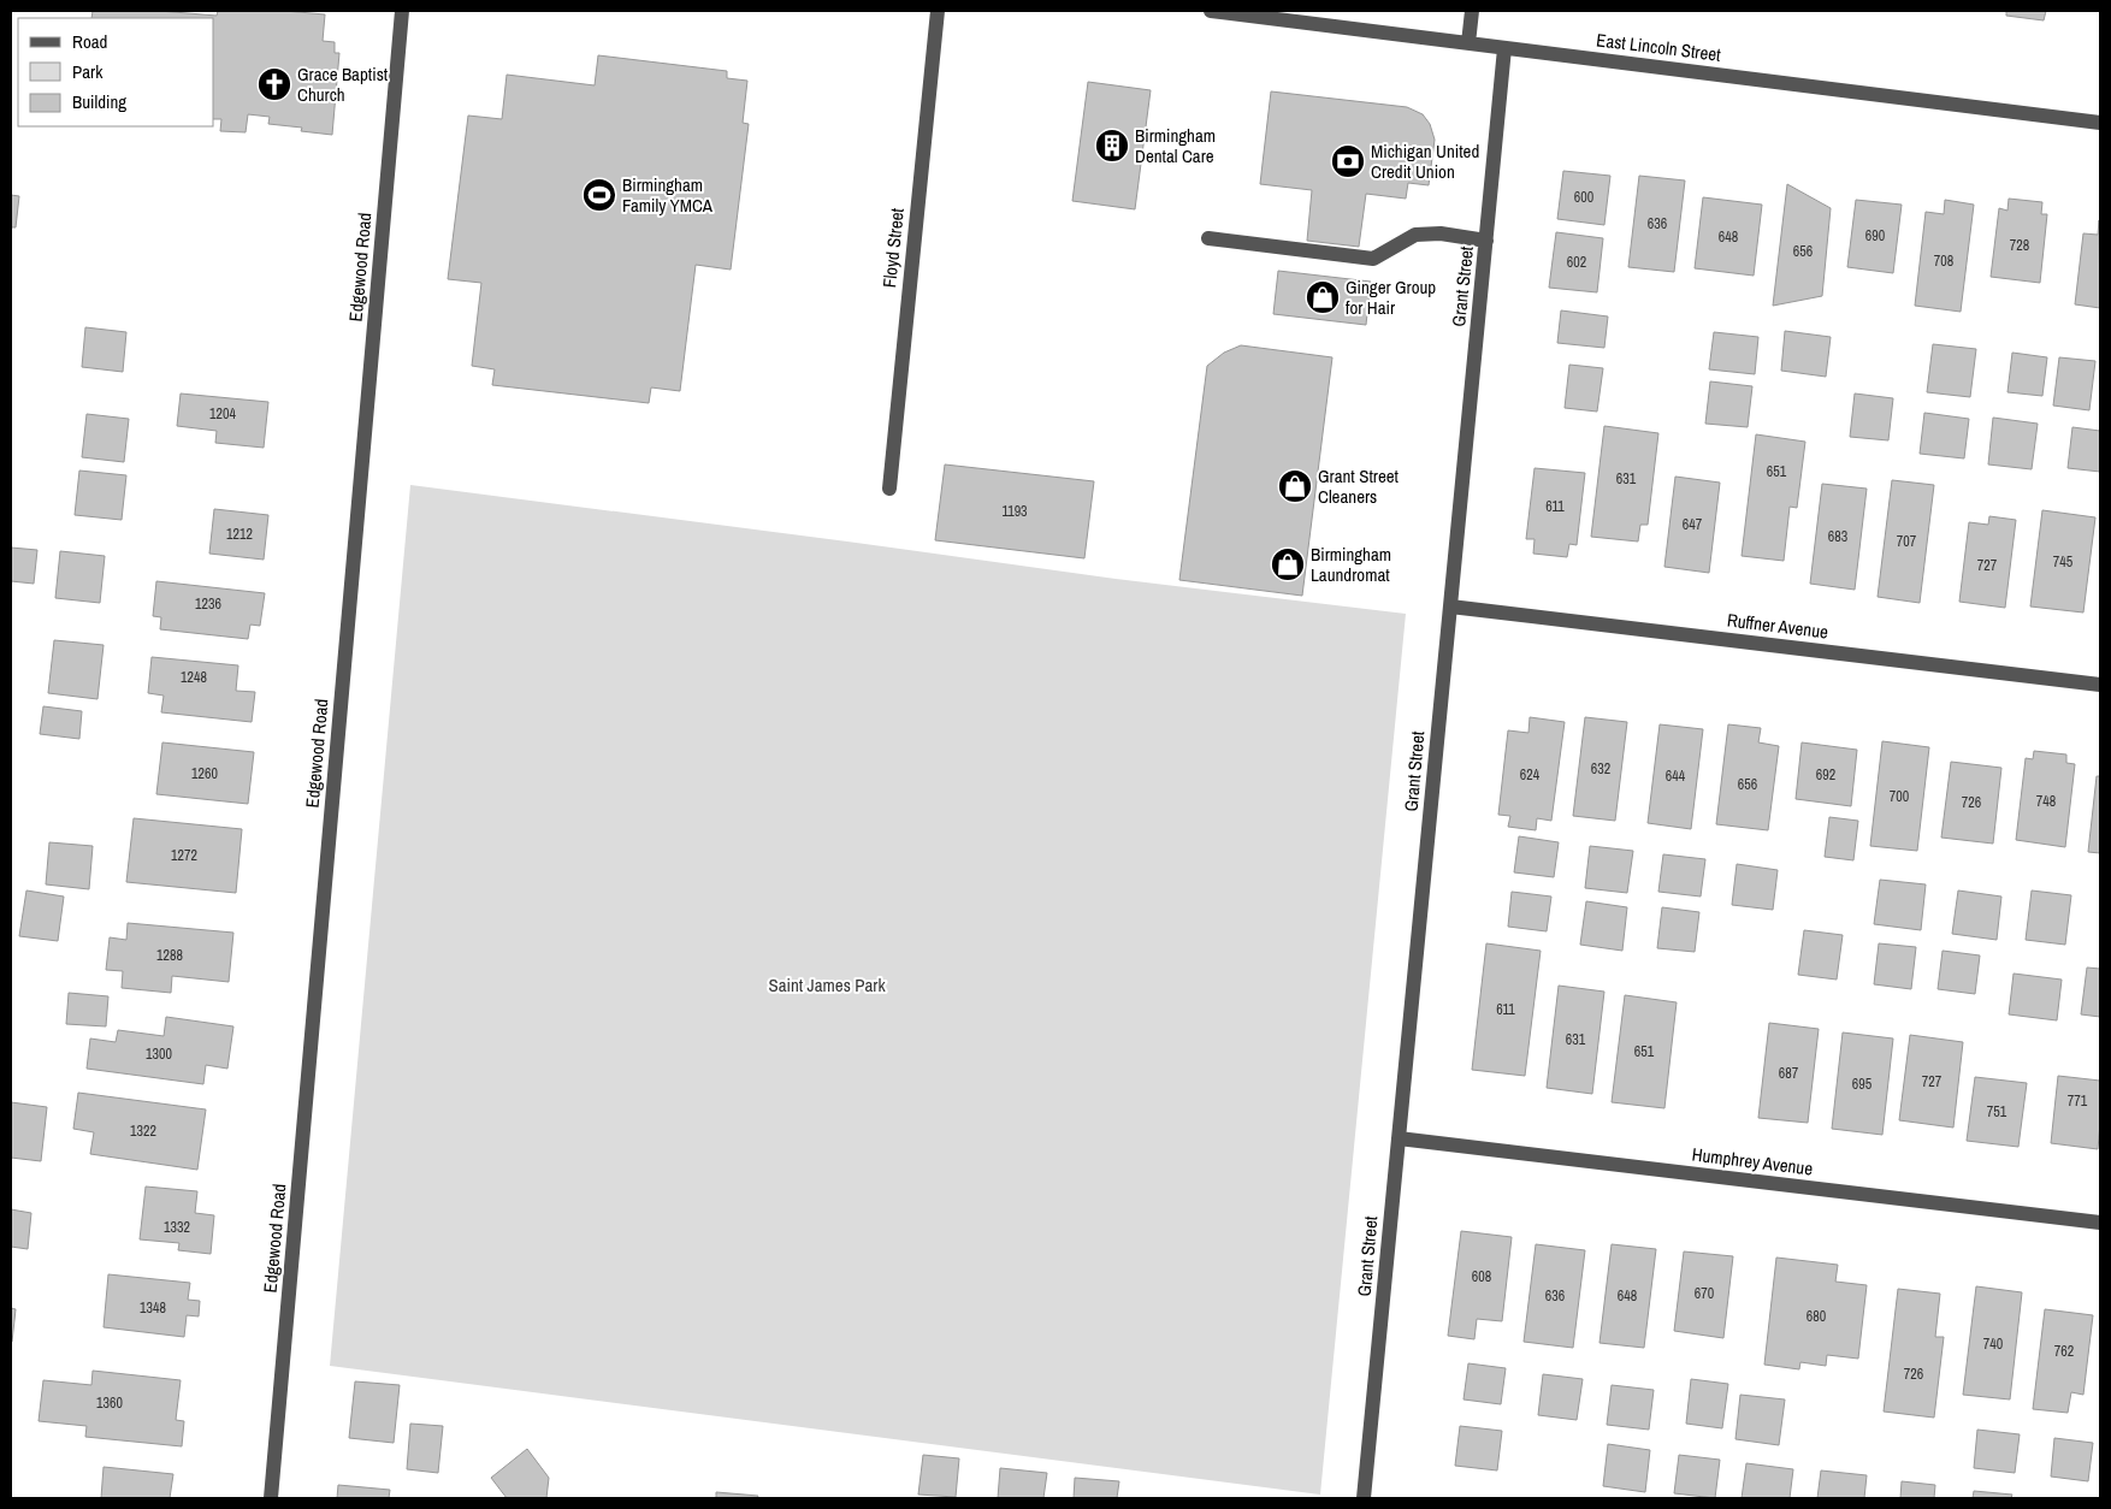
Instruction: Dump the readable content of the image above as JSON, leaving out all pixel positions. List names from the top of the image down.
{
  "streets": {
    "street": [
      "East Lincoln Street",
      "Floyd Street",
      "Edgewood Road",
      "Grant Street",
      "Ruffner Avenue",
      "Humphrey Avenue"
    ]
  },
  "crossings": [
    ["East Lincoln Street", "Grant Street"],
    ["Grant Street", "Ruffner Avenue"],
    ["Grant Street", "Humphrey Avenue"]
  ],
  "parks": ["Saint James Park"],
  "places": {
    "church": ["Grace Baptist Church"],
    "building": ["Birmingham Dental Care"],
    "bank": ["Michigan United Credit Union"],
    "sports": ["Birmingham Family YMCA"],
    "shop": ["Ginger Group for Hair", "Grant Street Cleaners", "Birmingham Laundromat"]
  },
  "house_numbers": [
    "600",
    "636",
    "690",
    "648",
    "728",
    "656",
    "708",
    "602",
    "1204",
    "651",
    "631",
    "611",
    "1193",
    "647",
    "1212",
    "683",
    "707",
    "745",
    "727",
    "1236",
    "1248",
    "632",
    "1260",
    "624",
    "692",
    "644",
    "656",
    "700",
    "748",
    "726",
    "1272",
    "1288",
    "611",
    "631",
    "651",
    "1300",
    "687",
    "727",
    "695",
    "771",
    "751",
    "1322",
    "1332",
    "608",
    "670",
    "636",
    "648",
    "1348",
    "680",
    "740",
    "762",
    "726",
    "1360"
  ],
  "legend": ["Road", "Park", "Building"]
}
